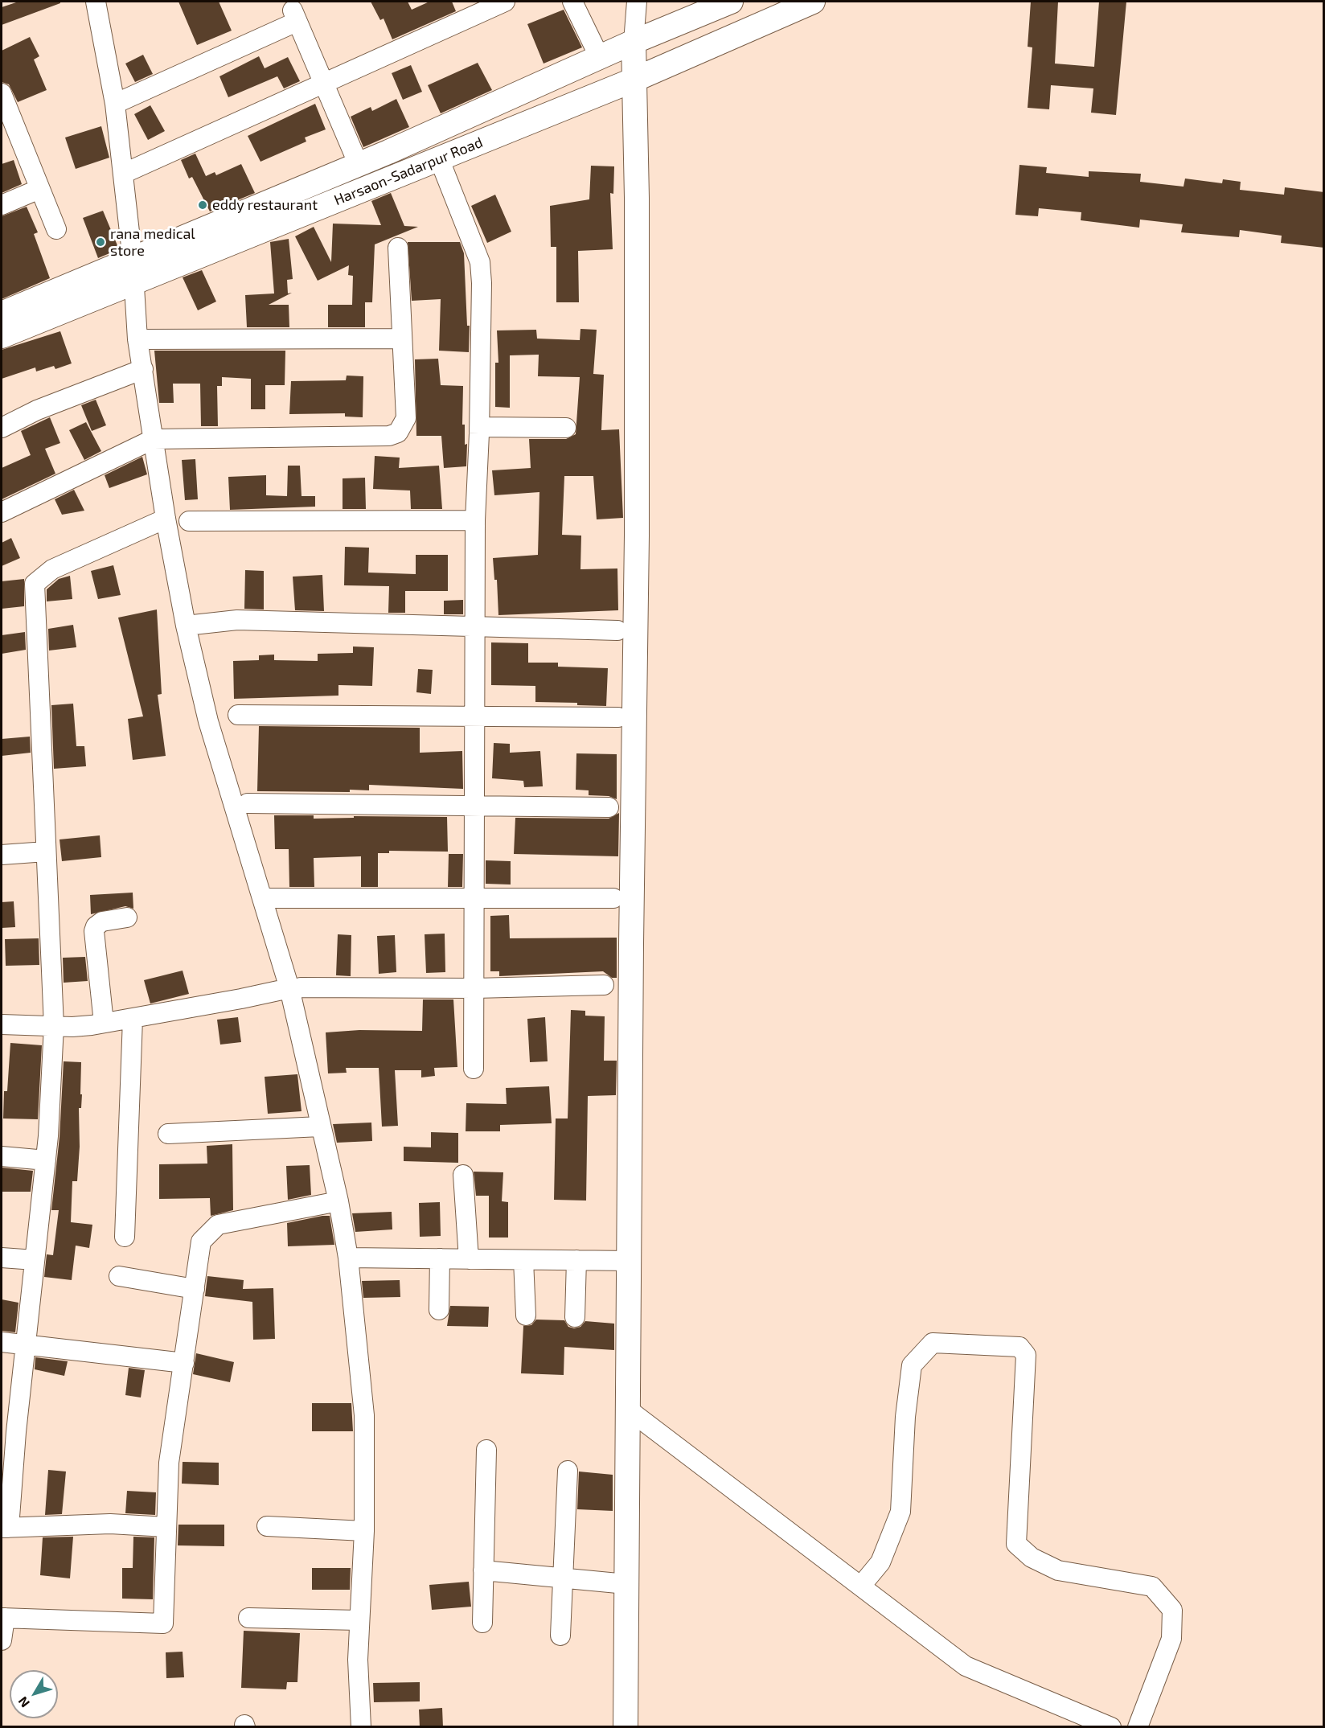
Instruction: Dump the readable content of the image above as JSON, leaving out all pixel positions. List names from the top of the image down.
{
  "streets": {
    "street": ["Harsaon-Sadarpur Road"]
  },
  "places": ["eddy restaurant", "rana medical store"],
  "north": "bottom left"
}
